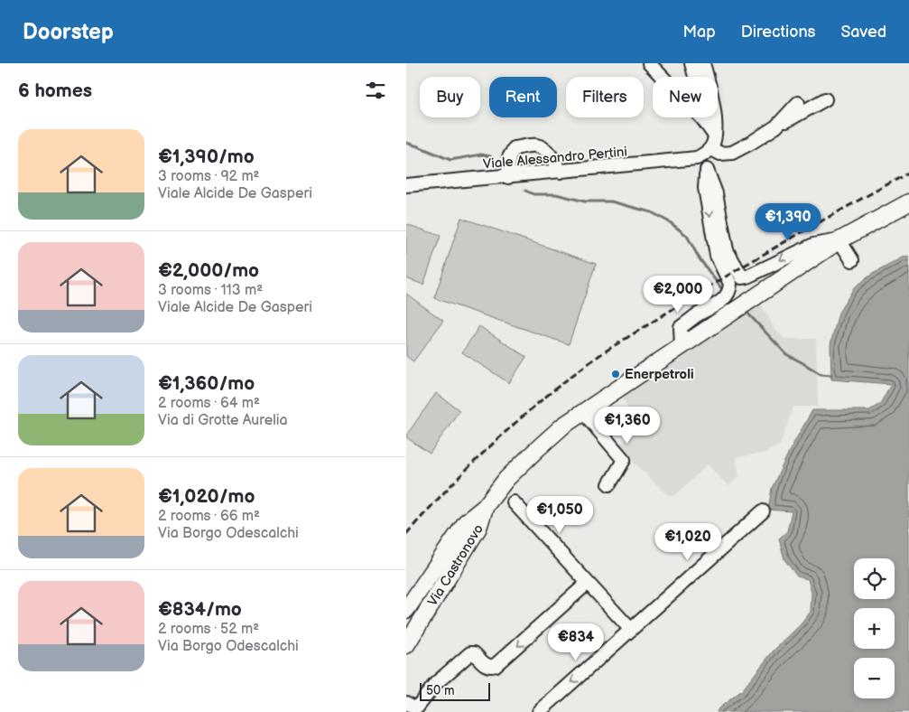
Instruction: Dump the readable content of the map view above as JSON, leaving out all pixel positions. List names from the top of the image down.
{
  "streets": {
    "main road": ["Via Castronovo"],
    "street": ["Viale Alessandro Pertini"]
  },
  "places": ["Enerpetroli"],
  "scale_bar": "50 m",
  "page": {
    "header": "Doorstep",
    "nav": ["Map", "Directions", "Saved"],
    "heading": "6 homes",
    "chip": [
      "Buy",
      "Rent",
      "Filters",
      "New"
    ],
    "list": [
      {
        "name": "€1,390/mo",
        "note": "3 rooms · 92 m² · Viale Alcide De Gasperi"
      },
      {
        "name": "€2,000/mo",
        "note": "3 rooms · 113 m² · Viale Alcide De Gasperi"
      },
      {
        "name": "€1,360/mo",
        "note": "2 rooms · 64 m² · Via di Grotte Aurelia"
      },
      {
        "name": "€1,020/mo",
        "note": "2 rooms · 66 m² · Via Borgo Odescalchi"
      },
      {
        "name": "€834/mo",
        "note": "2 rooms · 52 m² · Via Borgo Odescalchi"
      }
    ],
    "price": [
      "€1,390",
      "€2,000",
      "€1,360",
      "€1,050",
      "€1,020",
      "€834"
    ],
    "map_buttons": ["+", "−"],
    "scale": "50 m"
  }
}
